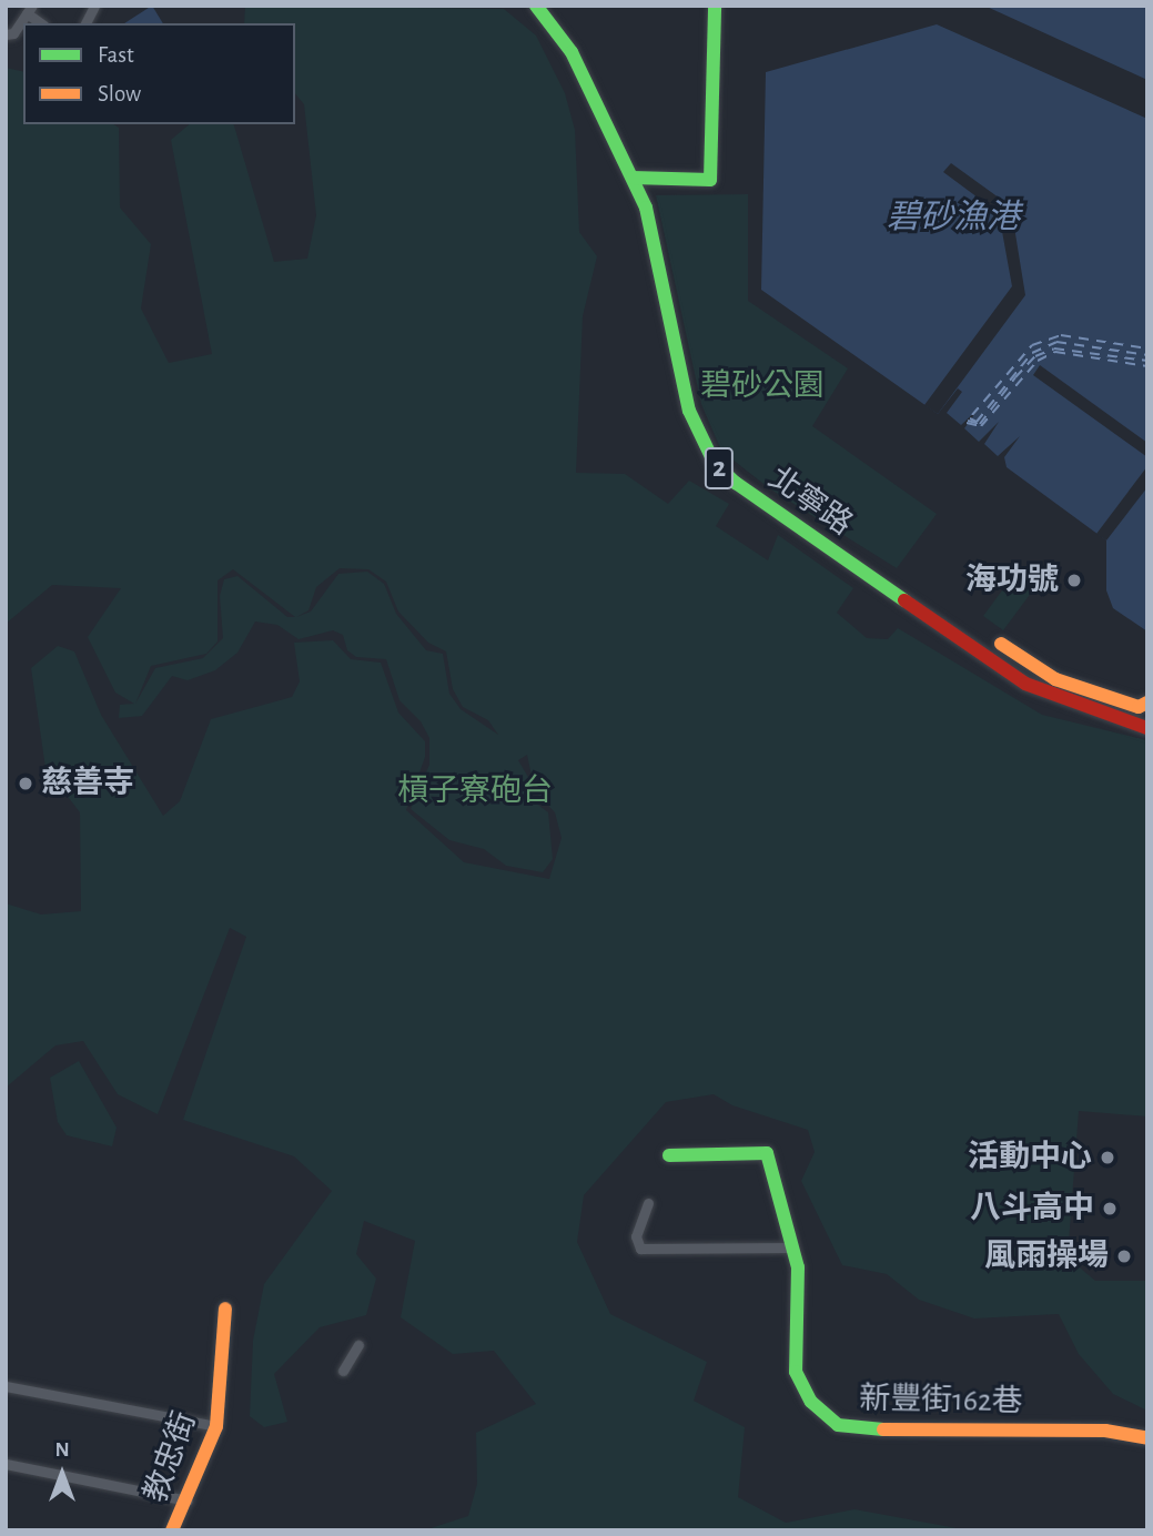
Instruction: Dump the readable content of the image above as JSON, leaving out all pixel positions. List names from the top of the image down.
{
  "streets": {
    "street": [
      "2",
      "北寧路",
      "新豐街162巷",
      "教忠街"
    ]
  },
  "water": ["碧砂漁港"],
  "parks": ["碧砂公園", "槓子寮砲台"],
  "places": [
    "海功號",
    "慈善寺",
    "活動中心",
    "八斗高中",
    "風雨操場"
  ],
  "legend": ["Fast", "Slow"],
  "north": "top"
}
